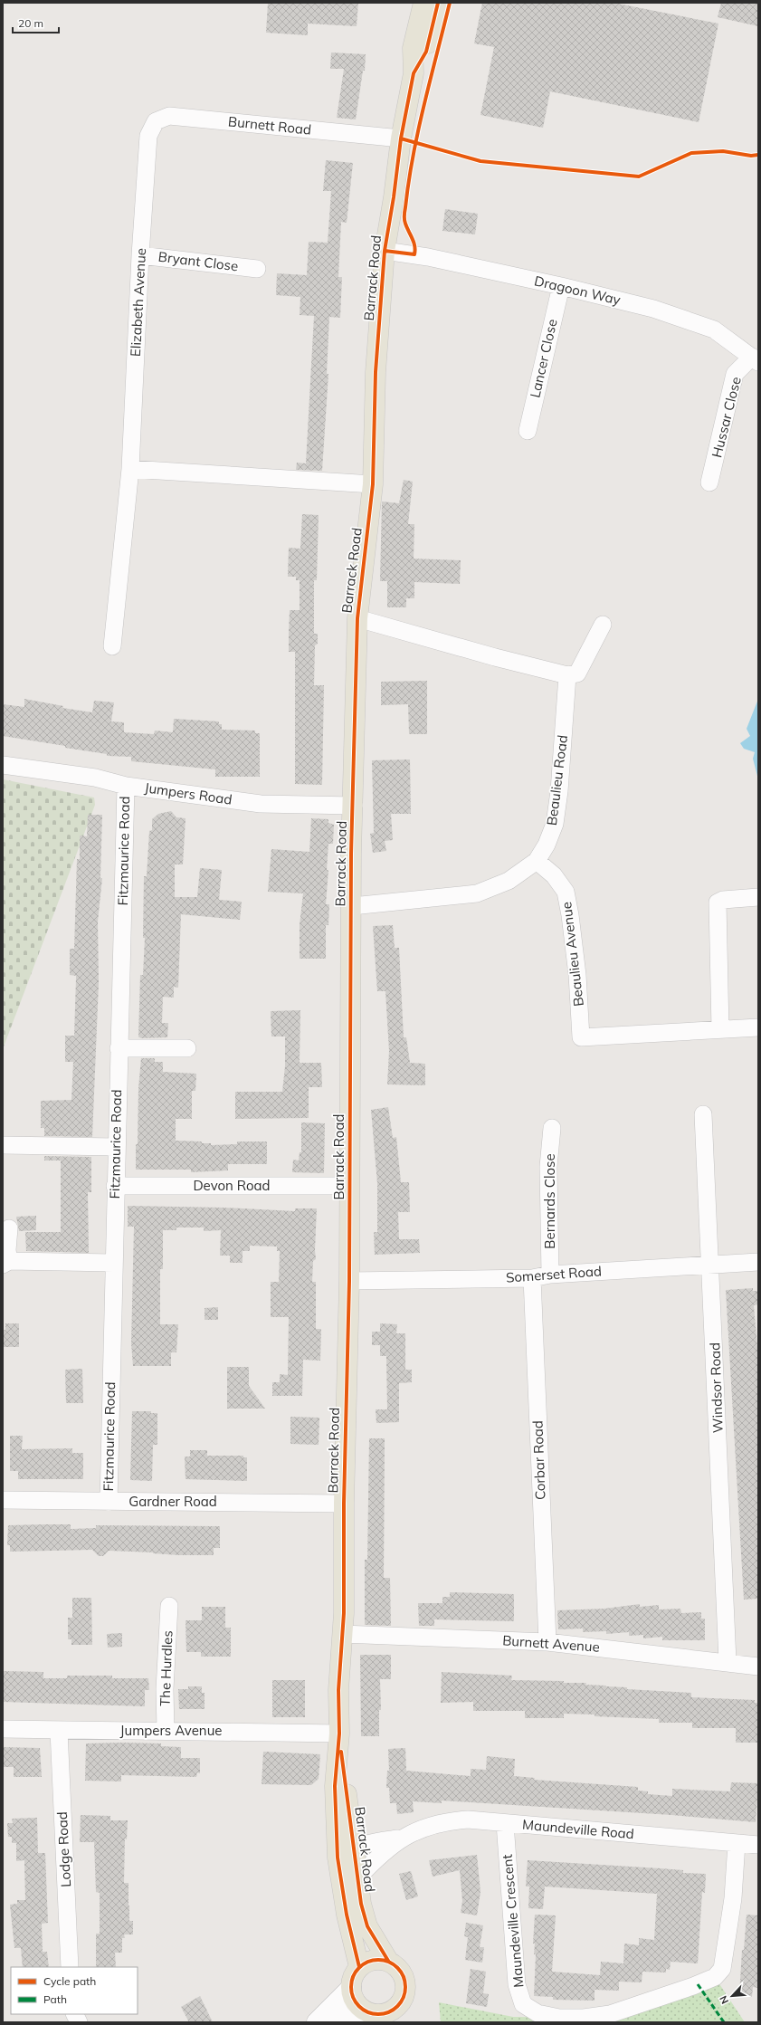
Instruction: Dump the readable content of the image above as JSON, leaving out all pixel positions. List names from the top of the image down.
{
  "streets": {
    "main road": ["Barrack Road"],
    "street": [
      "Burnett Road",
      "Bryant Close",
      "Dragoon Way",
      "Elizabeth Avenue",
      "Lancer Close",
      "Hussar Close",
      "Beaulieu Road",
      "Jumpers Road",
      "Fitzmaurice Road",
      "Beaulieu Avenue",
      "Devon Road",
      "Bernards Close",
      "Somerset Road",
      "Windsor Road",
      "Corbar Road",
      "Gardner Road",
      "Burnett Avenue",
      "The Hurdles",
      "Jumpers Avenue",
      "Maundeville Road",
      "Lodge Road",
      "Maundeville Crescent"
    ]
  },
  "crossings": [
    ["Burnett Road", "Barrack Road"],
    ["Burnett Road", "Elizabeth Avenue"],
    ["Bryant Close", "Elizabeth Avenue"],
    ["Barrack Road", "Dragoon Way"],
    ["Barrack Road", "Beaulieu Road"],
    ["Barrack Road", "Jumpers Road"],
    ["Barrack Road", "Devon Road"],
    ["Barrack Road", "Somerset Road"],
    ["Barrack Road", "Gardner Road"],
    ["Barrack Road", "Burnett Avenue"],
    ["Barrack Road", "Jumpers Avenue"],
    ["Barrack Road", "Maundeville Road"],
    ["Dragoon Way", "Lancer Close"],
    ["Dragoon Way", "Hussar Close"],
    ["Beaulieu Road", "Beaulieu Avenue"],
    ["Jumpers Road", "Fitzmaurice Road"],
    ["Fitzmaurice Road", "Devon Road"],
    ["Fitzmaurice Road", "Gardner Road"],
    ["Bernards Close", "Somerset Road"],
    ["Somerset Road", "Windsor Road"],
    ["Somerset Road", "Corbar Road"],
    ["Windsor Road", "Burnett Avenue"],
    ["Corbar Road", "Burnett Avenue"],
    ["The Hurdles", "Jumpers Avenue"],
    ["Jumpers Avenue", "Lodge Road"],
    ["Maundeville Road", "Maundeville Crescent"]
  ],
  "legend": ["Cycle path", "Path"],
  "scale_bar": "20 m",
  "north": "bottom left"
}
